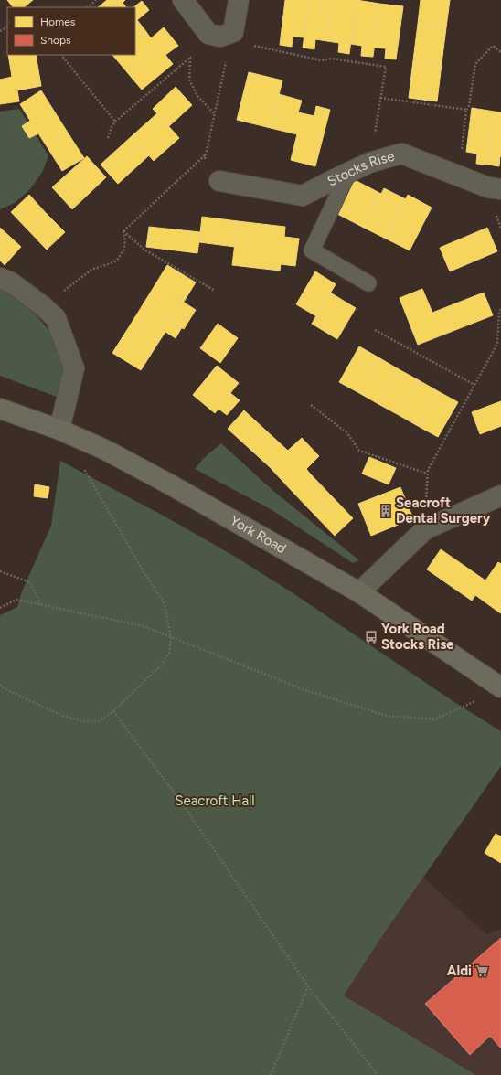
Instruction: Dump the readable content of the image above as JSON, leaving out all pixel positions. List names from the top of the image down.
{
  "streets": {
    "street": ["Stocks Rise", "York Road"]
  },
  "parks": ["Seacroft Hall"],
  "places": {
    "building": ["Seacroft Dental Surgery"],
    "bus stop": ["York Road Stocks Rise"],
    "supermarket": ["Aldi"]
  },
  "legend": ["Homes", "Shops"]
}
